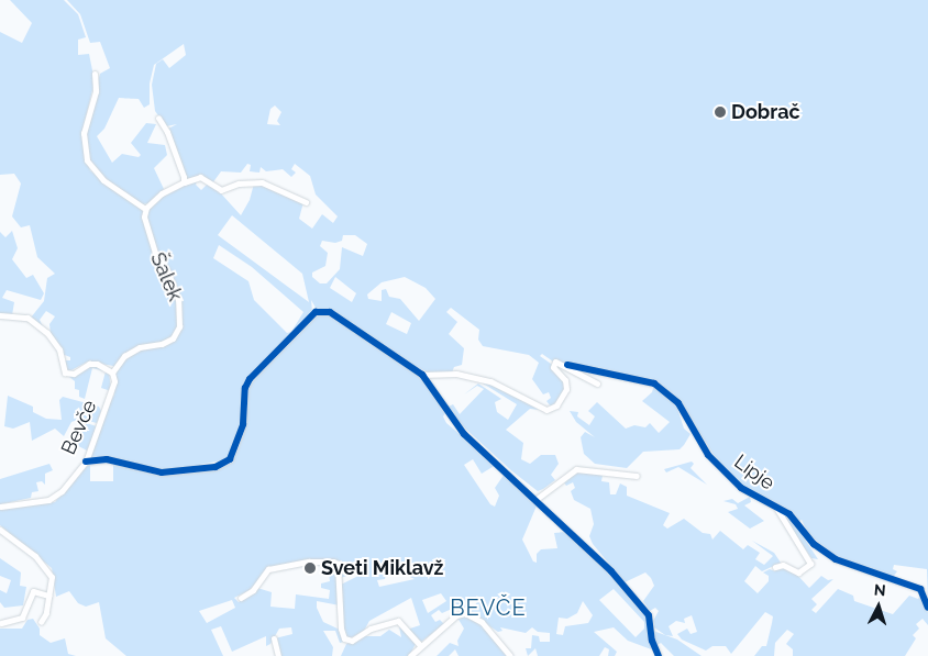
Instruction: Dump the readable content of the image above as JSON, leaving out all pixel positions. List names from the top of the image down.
{
  "streets": {
    "street": ["Šalek", "Bevče", "Lipje"]
  },
  "crossings": [
    ["Šalek", "Bevče"]
  ],
  "districts": ["BEVČE"],
  "places": ["Dobrač", "Sveti Miklavž"],
  "north": "top"
}
